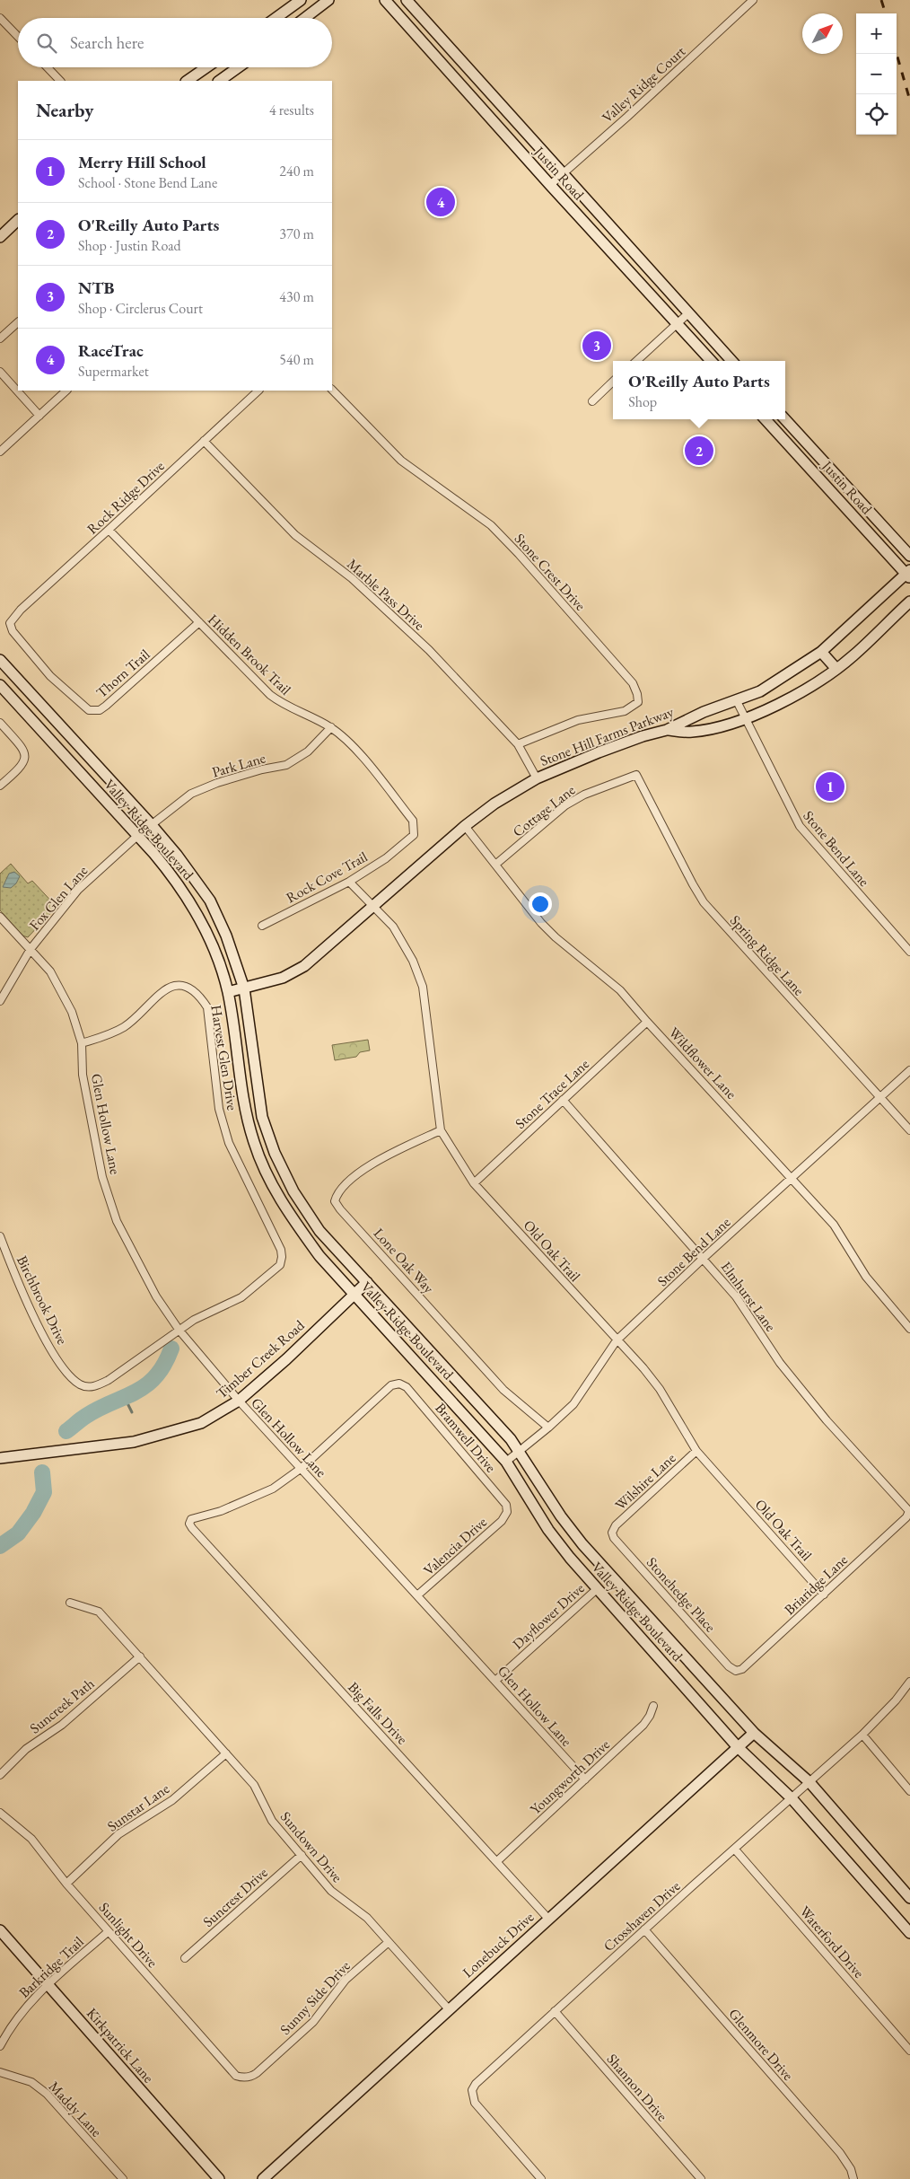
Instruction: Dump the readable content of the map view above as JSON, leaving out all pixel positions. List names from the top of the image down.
{
  "streets": {
    "main road": [
      "Justin Road",
      "Stone Hill Farms Parkway",
      "Valley Ridge Boulevard",
      "Timber Creek Road",
      "Lonebuck Drive",
      "Kirkpatrick Lane"
    ],
    "street": [
      "Valley Ridge Court",
      "Rock Ridge Drive",
      "Stone Crest Drive",
      "Marble Pass Drive",
      "Hidden Brook Trail",
      "Thorn Trail",
      "Park Lane",
      "Cottage Lane",
      "Stone Bend Lane",
      "Rock Cove Trail",
      "Fox Glen Lane",
      "Spring Ridge Lane",
      "Harvest Glen Drive",
      "Wildflower Lane",
      "Stone Trace Lane",
      "Glen Hollow Lane",
      "Old Oak Trail",
      "Lone Oak Way",
      "Elmhurst Lane",
      "Birchbrook Drive",
      "Bramwell Drive",
      "Wilshire Lane",
      "Valencia Drive",
      "Briaridge Lane",
      "Stonehedge Place",
      "Dayflower Drive",
      "Suncreek Path",
      "Big Falls Drive",
      "Youngworth Drive",
      "Sunstar Lane",
      "Sundown Drive",
      "Suncrest Drive",
      "Crosshaven Drive",
      "Sunlight Drive",
      "Waterford Drive",
      "Barkridge Trail",
      "Sunny Side Drive",
      "Glenmore Drive",
      "Shannon Drive",
      "Maddy Lane"
    ]
  },
  "crossings": [
    ["Valley Ridge Court", "Justin Road"],
    ["Justin Road", "Stone Hill Farms Parkway"],
    ["Rock Ridge Drive", "Marble Pass Drive"],
    ["Rock Ridge Drive", "Hidden Brook Trail"],
    ["Rock Ridge Drive", "Thorn Trail"],
    ["Stone Crest Drive", "Marble Pass Drive"],
    ["Marble Pass Drive", "Stone Hill Farms Parkway"],
    ["Hidden Brook Trail", "Thorn Trail"],
    ["Hidden Brook Trail", "Park Lane"],
    ["Hidden Brook Trail", "Rock Cove Trail"],
    ["Stone Hill Farms Parkway", "Valley Ridge Boulevard"],
    ["Stone Hill Farms Parkway", "Stone Bend Lane"],
    ["Stone Hill Farms Parkway", "Wildflower Lane"],
    ["Stone Hill Farms Parkway", "Old Oak Trail"],
    ["Park Lane", "Valley Ridge Boulevard"],
    ["Park Lane", "Fox Glen Lane"],
    ["Cottage Lane", "Spring Ridge Lane"],
    ["Cottage Lane", "Wildflower Lane"],
    ["Valley Ridge Boulevard", "Stone Bend Lane"],
    ["Valley Ridge Boulevard", "Fox Glen Lane"],
    ["Valley Ridge Boulevard", "Timber Creek Road"],
    ["Valley Ridge Boulevard", "Dayflower Drive"],
    ["Valley Ridge Boulevard", "Crosshaven Drive"],
    ["Valley Ridge Boulevard", "Lonebuck Drive"],
    ["Stone Bend Lane", "Spring Ridge Lane"],
    ["Stone Bend Lane", "Wildflower Lane"],
    ["Stone Bend Lane", "Old Oak Trail"],
    ["Stone Bend Lane", "Lone Oak Way"],
    ["Stone Bend Lane", "Elmhurst Lane"],
    ["Rock Cove Trail", "Old Oak Trail"],
    ["Fox Glen Lane", "Glen Hollow Lane"],
    ["Harvest Glen Drive", "Glen Hollow Lane"],
    ["Harvest Glen Drive", "Birchbrook Drive"],
    ["Wildflower Lane", "Stone Trace Lane"],
    ["Stone Trace Lane", "Old Oak Trail"],
    ["Stone Trace Lane", "Elmhurst Lane"],
    ["Glen Hollow Lane", "Birchbrook Drive"],
    ["Glen Hollow Lane", "Timber Creek Road"],
    ["Glen Hollow Lane", "Bramwell Drive"],
    ["Glen Hollow Lane", "Valencia Drive"],
    ["Glen Hollow Lane", "Dayflower Drive"],
    ["Glen Hollow Lane", "Big Falls Drive"],
    ["Glen Hollow Lane", "Youngworth Drive"],
    ["Old Oak Trail", "Lone Oak Way"],
    ["Old Oak Trail", "Wilshire Lane"],
    ["Old Oak Trail", "Briaridge Lane"],
    ["Elmhurst Lane", "Briaridge Lane"],
    ["Bramwell Drive", "Valencia Drive"],
    ["Bramwell Drive", "Big Falls Drive"],
    ["Wilshire Lane", "Stonehedge Place"],
    ["Briaridge Lane", "Stonehedge Place"],
    ["Suncreek Path", "Sundown Drive"],
    ["Big Falls Drive", "Youngworth Drive"],
    ["Big Falls Drive", "Lonebuck Drive"],
    ["Sunstar Lane", "Sundown Drive"],
    ["Sunstar Lane", "Sunlight Drive"],
    ["Sundown Drive", "Suncrest Drive"],
    ["Sundown Drive", "Lonebuck Drive"],
    ["Sundown Drive", "Sunny Side Drive"],
    ["Crosshaven Drive", "Waterford Drive"],
    ["Crosshaven Drive", "Glenmore Drive"],
    ["Crosshaven Drive", "Shannon Drive"],
    ["Sunlight Drive", "Barkridge Trail"],
    ["Sunlight Drive", "Sunny Side Drive"],
    ["Barkridge Trail", "Kirkpatrick Lane"]
  ],
  "north": "top right",
  "page": {
    "map_buttons": ["+", "−"],
    "search": "Search here",
    "heading": ["Nearby", "4 results"],
    "list": [
      {
        "mark": "1",
        "name": "Merry Hill School",
        "note": "School · Stone Bend Lane",
        "value": "240 m"
      },
      {
        "mark": "2",
        "name": "O'Reilly Auto Parts",
        "note": "Shop · Justin Road",
        "value": "370 m"
      },
      {
        "mark": "3",
        "name": "NTB",
        "note": "Shop · Circlerus Court",
        "value": "430 m"
      },
      {
        "mark": "4",
        "name": "RaceTrac",
        "note": "Supermarket",
        "value": "540 m"
      }
    ],
    "pins": [
      "4",
      "3",
      "2",
      "1"
    ],
    "popup": ["O'Reilly Auto Parts", "Shop"]
  }
}
